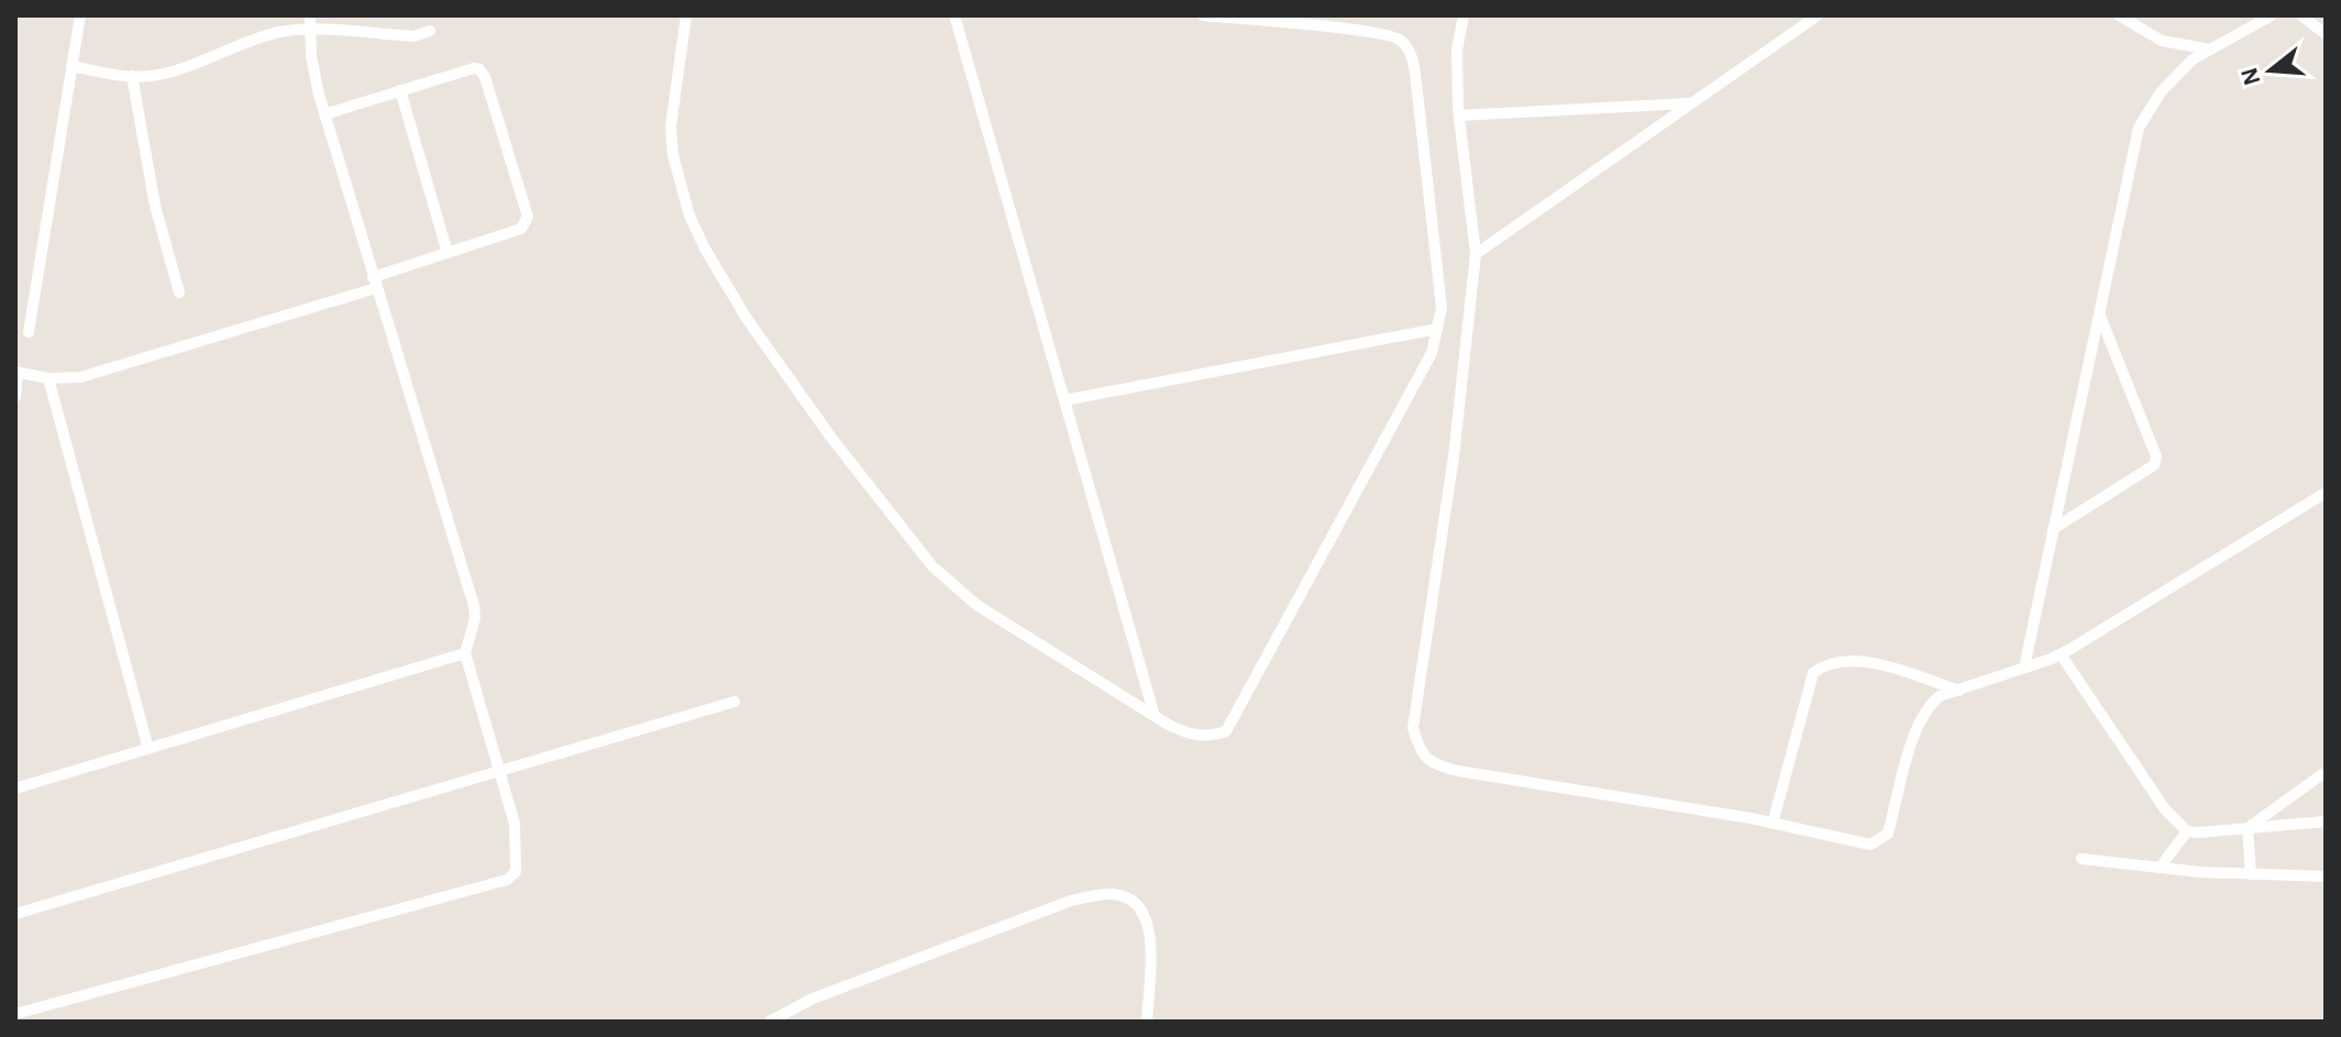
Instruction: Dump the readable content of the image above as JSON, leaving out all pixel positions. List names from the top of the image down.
{
  "north": "left"
}
